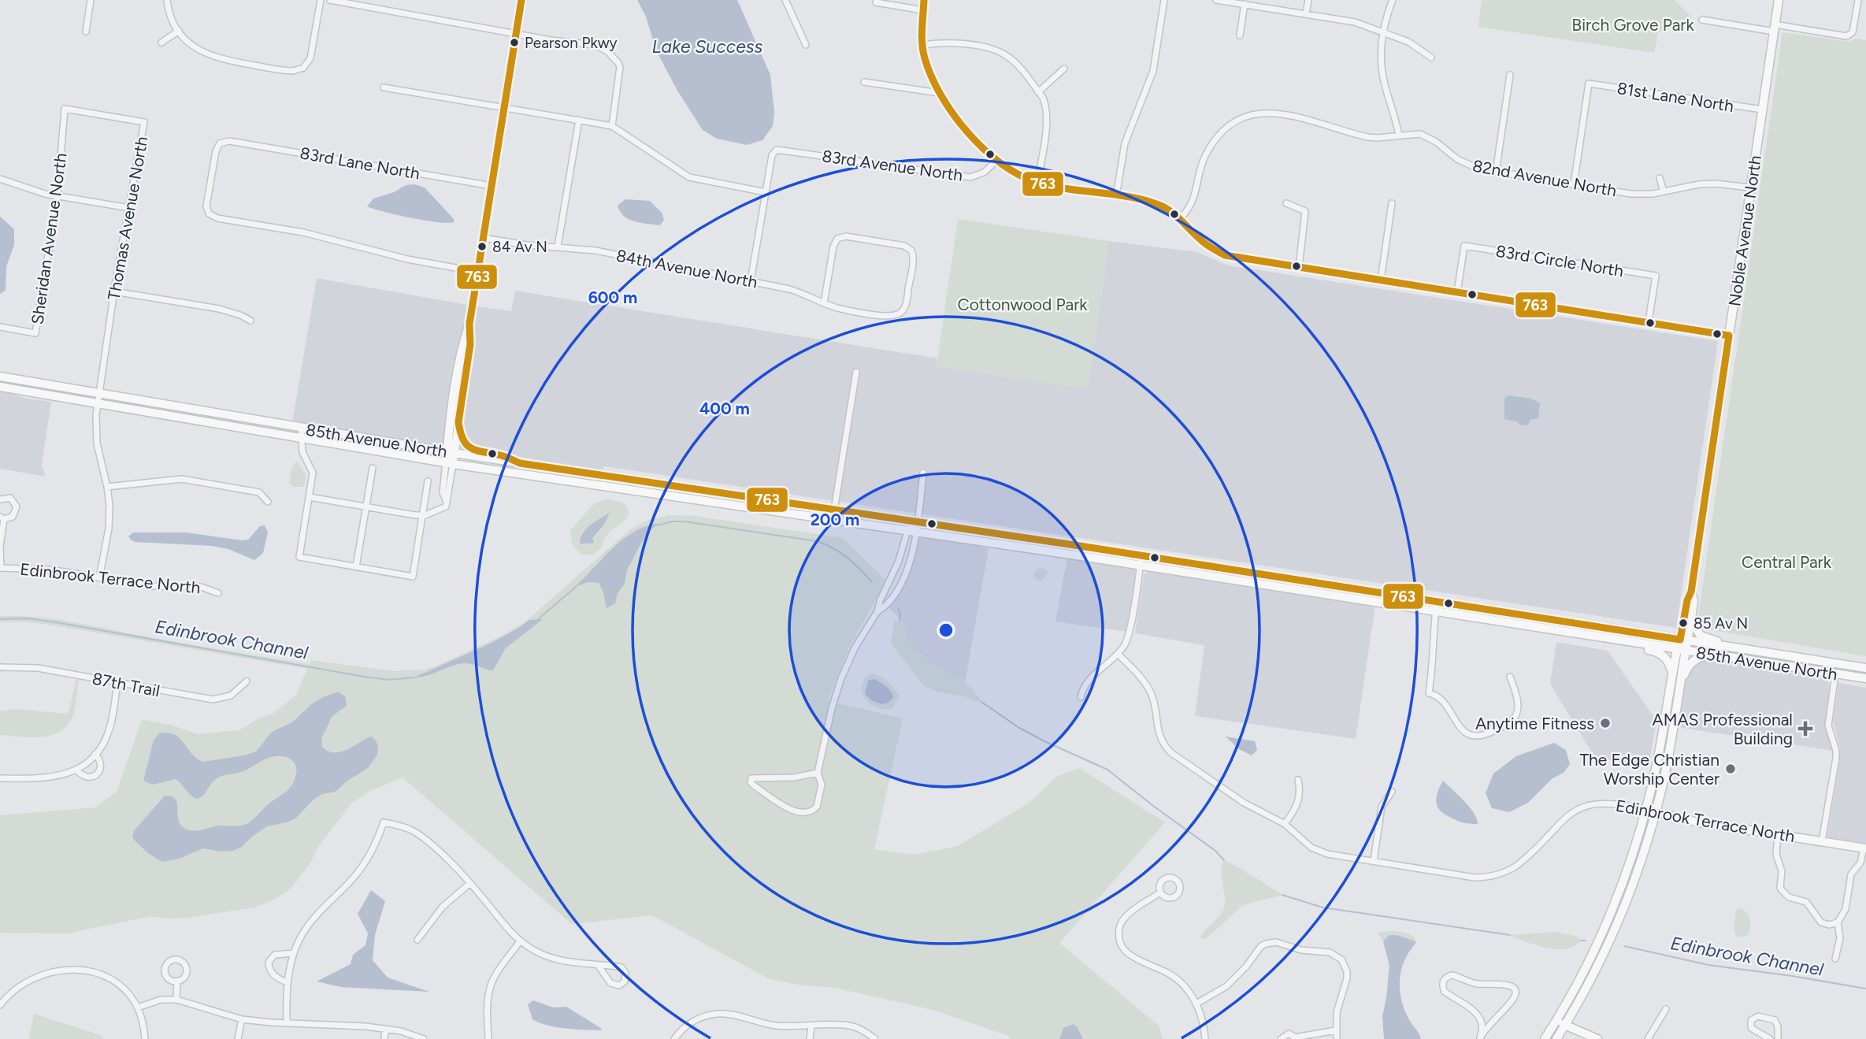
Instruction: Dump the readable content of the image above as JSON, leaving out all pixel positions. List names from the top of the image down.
{
  "streets": {
    "main road": ["Noble Avenue North", "85th Avenue North", "Edinbrook Terrace North"],
    "street": [
      "81st Lane North",
      "83rd Lane North",
      "83rd Avenue North",
      "82nd Avenue North",
      "Thomas Avenue North",
      "Sheridan Avenue North",
      "83rd Circle North",
      "84th Avenue North",
      "87th Trail"
    ]
  },
  "crossings": [
    ["81st Lane North", "82nd Avenue North"],
    ["81st Lane North", "Noble Avenue North"],
    ["82nd Avenue North", "Noble Avenue North"],
    ["Thomas Avenue North", "Sheridan Avenue North"],
    ["Thomas Avenue North", "85th Avenue North"],
    ["Thomas Avenue North", "Edinbrook Terrace North"],
    ["Noble Avenue North", "85th Avenue North"]
  ],
  "water": ["Lake Success", "Edinbrook Channel"],
  "parks": ["Birch Grove Park", "Cottonwood Park", "Central Park"],
  "places": {
    "other": [
      "Pearson Pkwy",
      "84 Av N",
      "85 Av N",
      "Anytime Fitness",
      "The Edge Christian Worship Center"
    ],
    "health": ["AMAS Professional Building"]
  },
  "lines": ["transit line 763"],
  "rings": ["600 m", "400 m", "200 m"]
}
